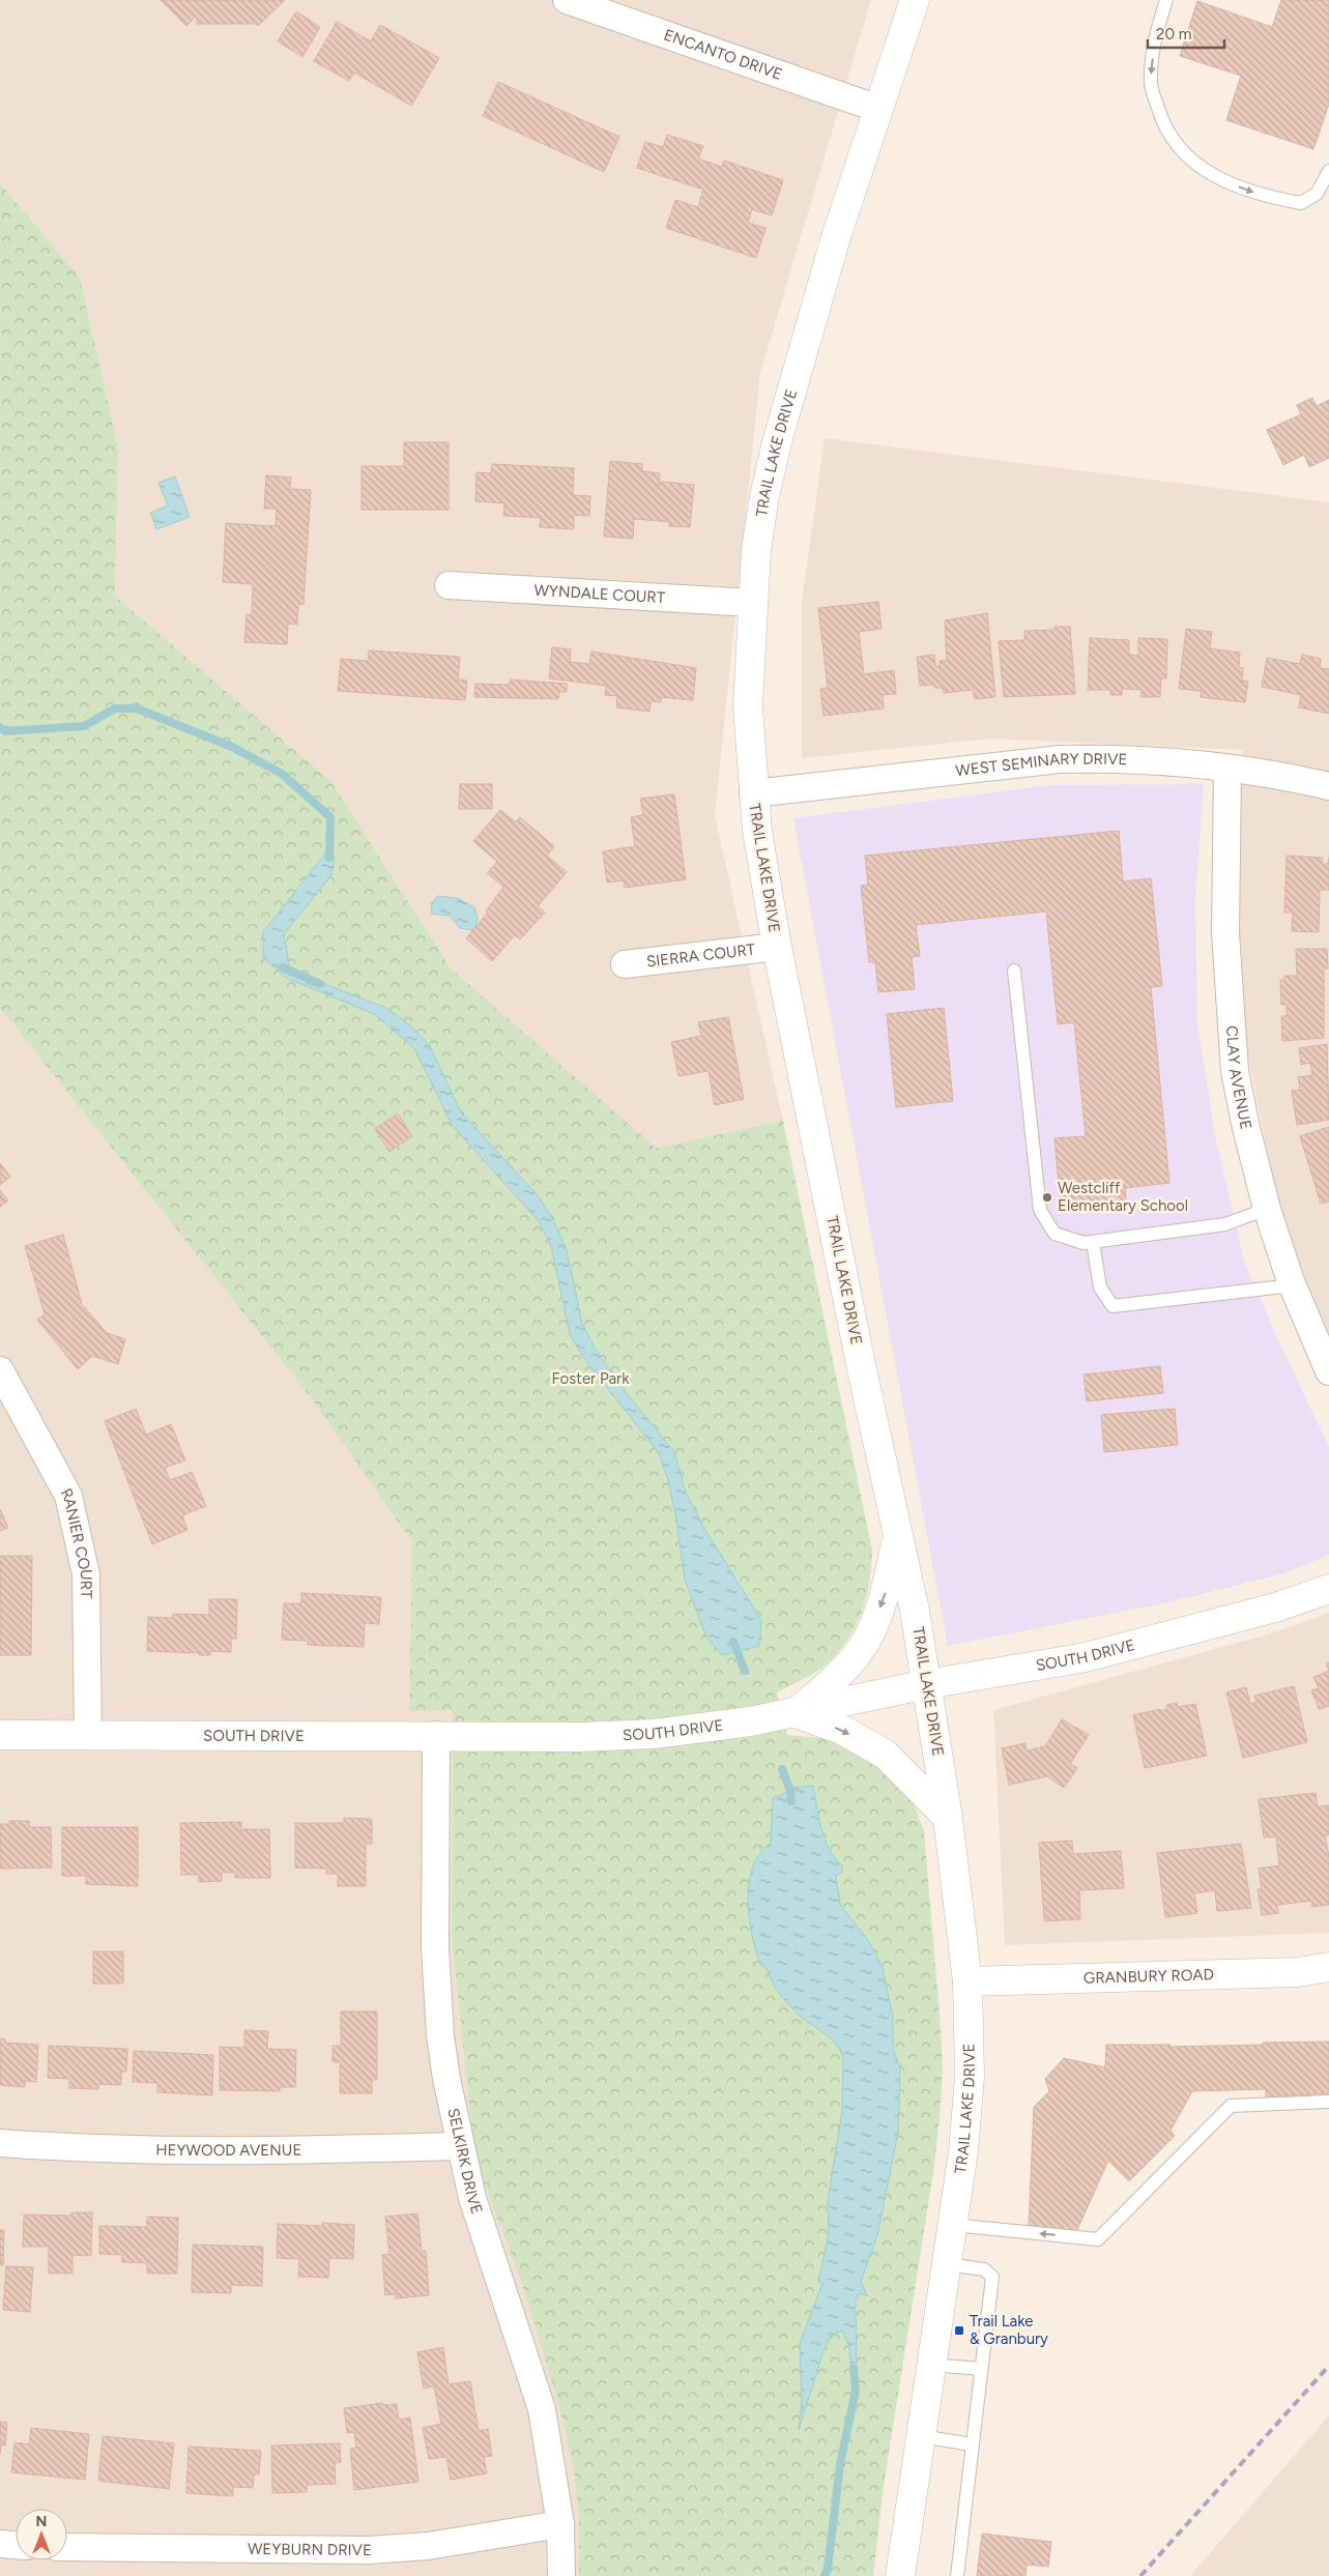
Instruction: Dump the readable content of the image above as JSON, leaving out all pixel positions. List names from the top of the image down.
{
  "streets": {
    "street": [
      "ENCANTO DRIVE",
      "TRAIL LAKE DRIVE",
      "WYNDALE COURT",
      "WEST SEMINARY DRIVE",
      "SIERRA COURT",
      "CLAY AVENUE",
      "RANIER COURT",
      "SOUTH DRIVE",
      "GRANBURY ROAD",
      "HEYWOOD AVENUE",
      "SELKIRK DRIVE",
      "WEYBURN DRIVE"
    ]
  },
  "crossings": [
    ["ENCANTO DRIVE", "TRAIL LAKE DRIVE"],
    ["TRAIL LAKE DRIVE", "WYNDALE COURT"],
    ["TRAIL LAKE DRIVE", "WEST SEMINARY DRIVE"],
    ["TRAIL LAKE DRIVE", "SIERRA COURT"],
    ["TRAIL LAKE DRIVE", "SOUTH DRIVE"],
    ["TRAIL LAKE DRIVE", "GRANBURY ROAD"],
    ["WEST SEMINARY DRIVE", "CLAY AVENUE"],
    ["RANIER COURT", "SOUTH DRIVE"],
    ["SOUTH DRIVE", "SELKIRK DRIVE"],
    ["HEYWOOD AVENUE", "SELKIRK DRIVE"],
    ["SELKIRK DRIVE", "WEYBURN DRIVE"]
  ],
  "parks": ["Foster Park"],
  "places": {
    "other": ["Westcliff Elementary School"],
    "transit": ["Trail Lake & Granbury"]
  },
  "scale_bar": "20 m",
  "north": "top"
}
